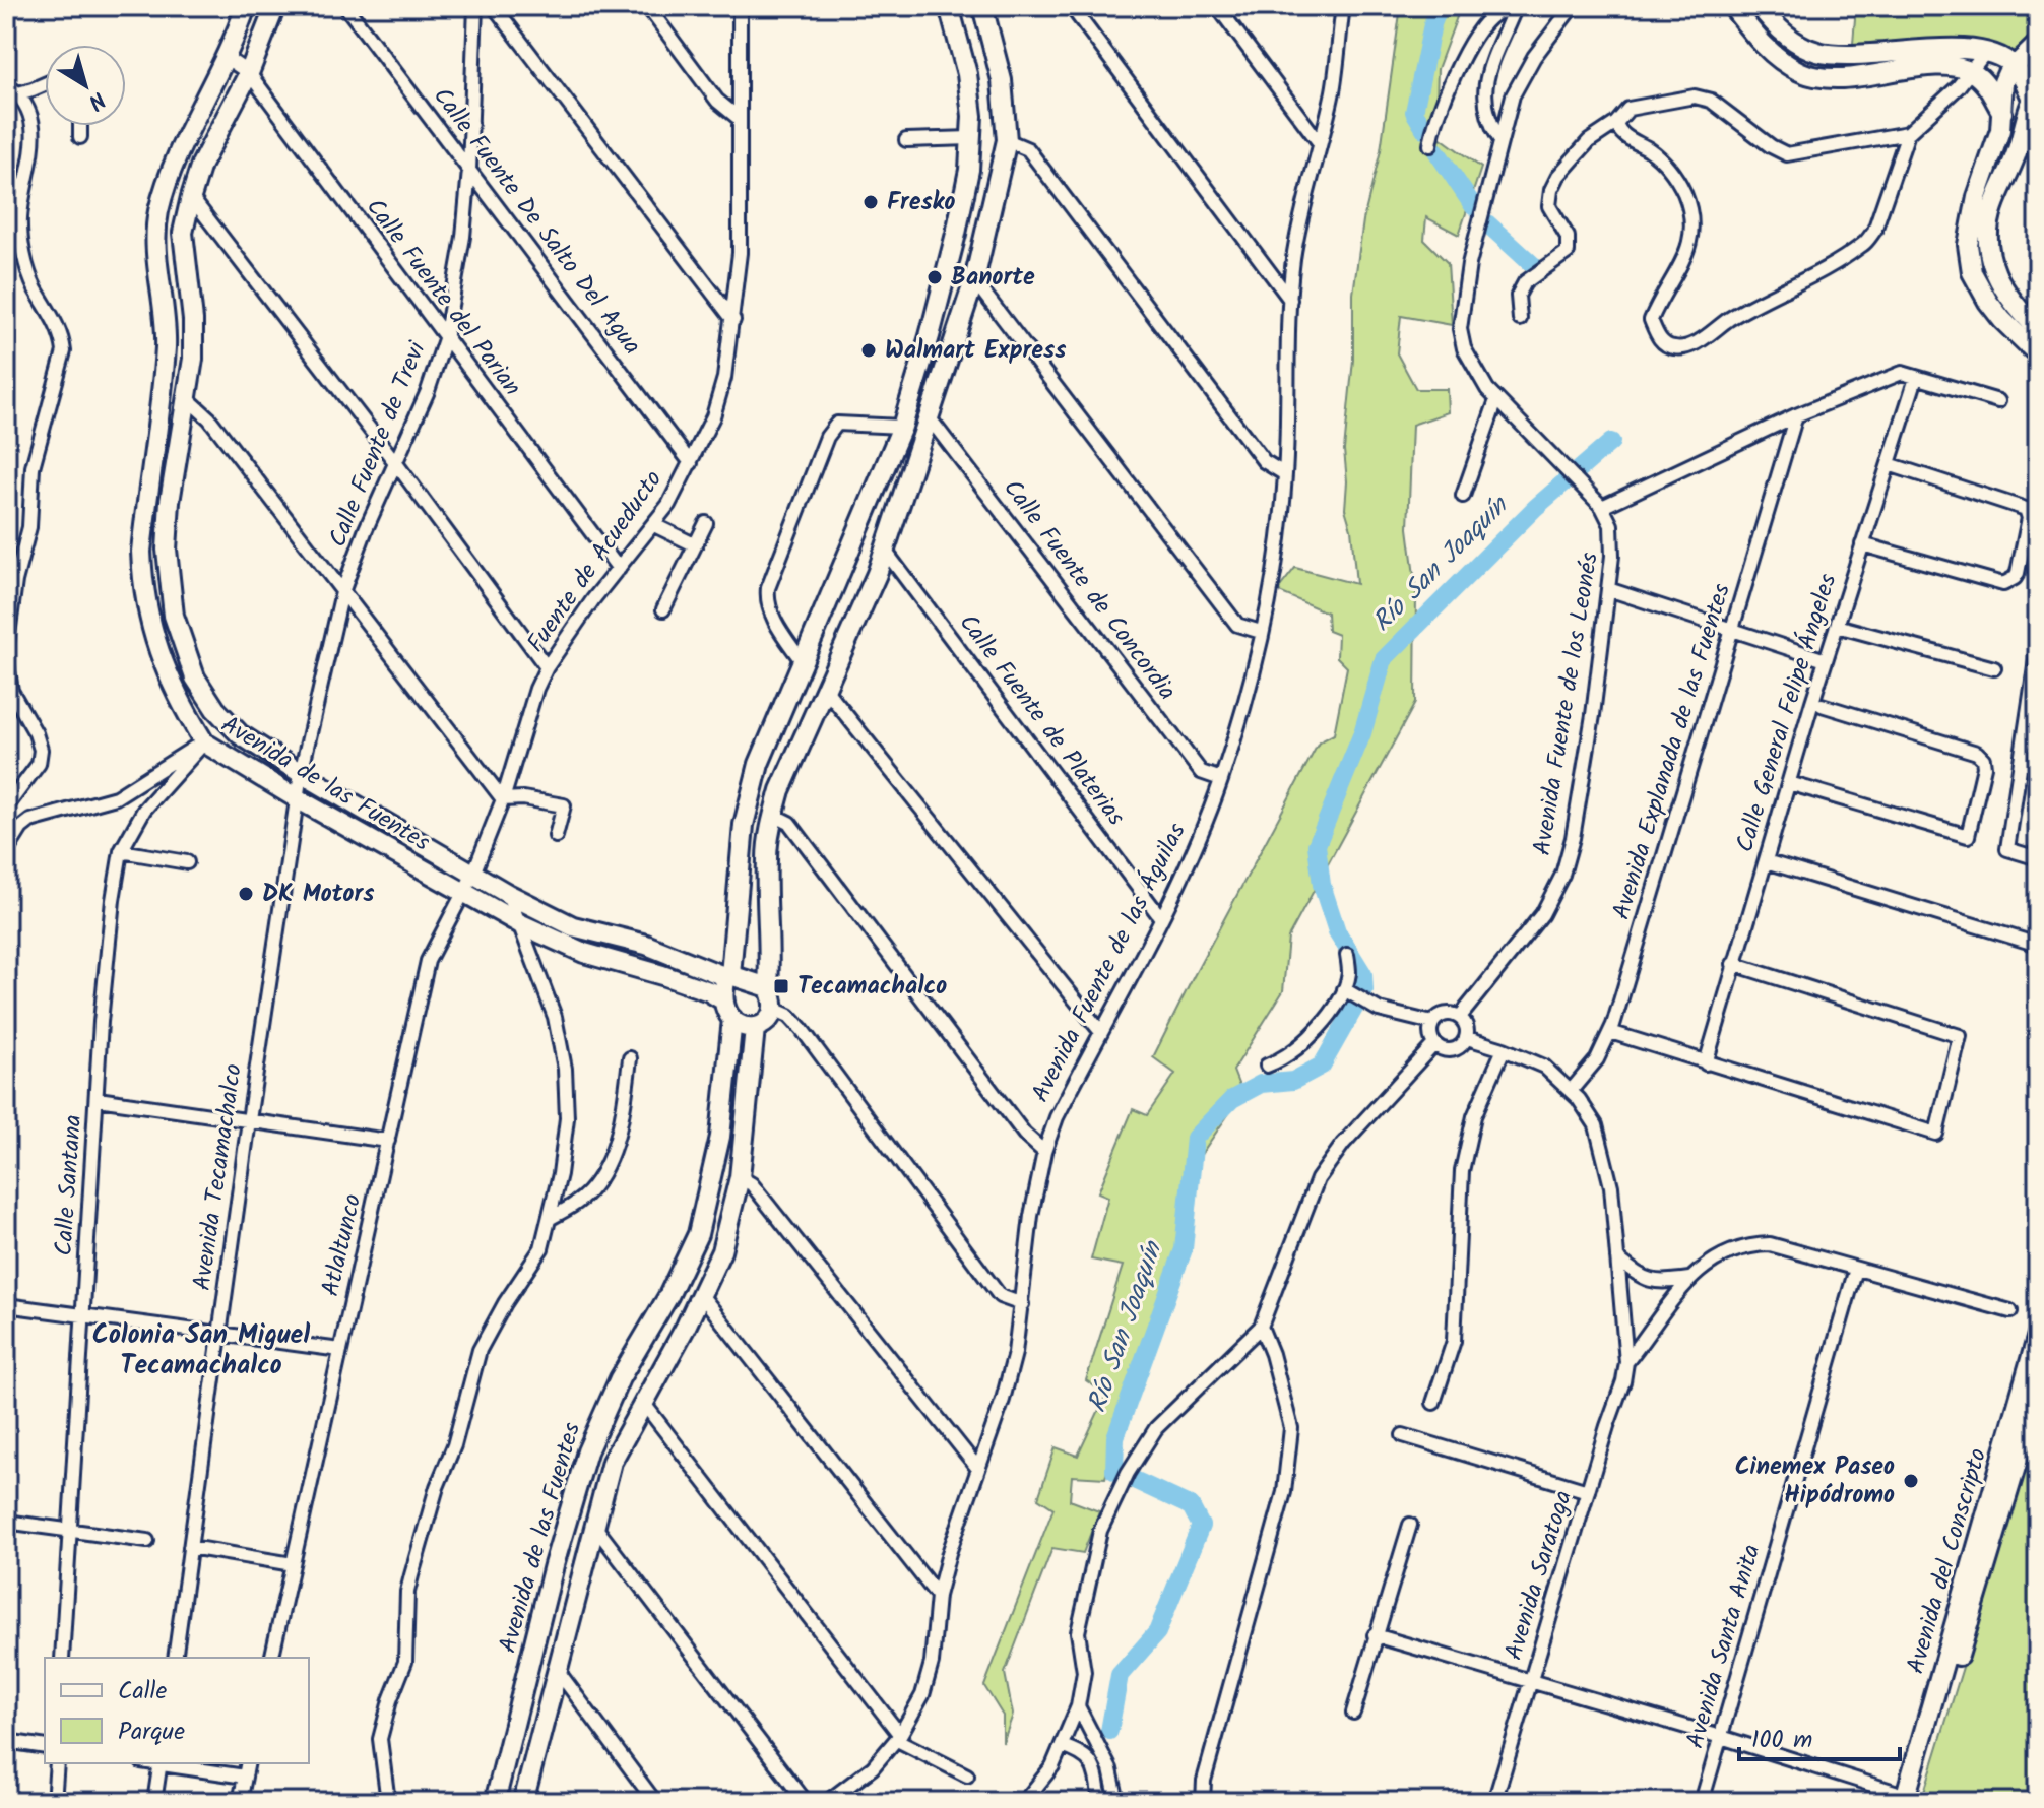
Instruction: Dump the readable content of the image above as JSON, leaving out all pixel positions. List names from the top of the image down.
{
  "streets": {
    "main road": ["Avenida de las Fuentes", "Avenida del Conscripto"],
    "street": [
      "Calle Fuente De Salto Del Agua",
      "Calle Fuente del Parian",
      "Calle Fuente de Trevi",
      "Fuente de Acueducto",
      "Calle Fuente de Concordia",
      "Avenida Fuente de los Leonés",
      "Calle General Felipe Ángeles",
      "Calle Fuente de Platerias",
      "Avenida Explanada de las Fuentes",
      "Avenida Fuente de las Águilas",
      "Avenida Tecamachalco",
      "Calle Santana",
      "Atlaltunco",
      "Avenida Saratoga",
      "Avenida Santa Anita"
    ]
  },
  "crossings": [
    ["Calle Fuente De Salto Del Agua", "Calle Fuente de Trevi"],
    ["Calle Fuente De Salto Del Agua", "Fuente de Acueducto"],
    ["Calle Fuente del Parian", "Calle Fuente de Trevi"],
    ["Calle Fuente del Parian", "Fuente de Acueducto"],
    ["Calle Fuente del Parian", "Avenida de las Fuentes"],
    ["Calle Fuente de Trevi", "Avenida de las Fuentes"],
    ["Calle Fuente de Trevi", "Avenida Tecamachalco"],
    ["Fuente de Acueducto", "Avenida de las Fuentes"],
    ["Fuente de Acueducto", "Atlaltunco"],
    ["Calle Fuente de Concordia", "Avenida Fuente de las Águilas"],
    ["Calle Fuente de Platerias", "Avenida Fuente de las Águilas"],
    ["Avenida de las Fuentes", "Avenida Tecamachalco"],
    ["Avenida de las Fuentes", "Calle Santana"],
    ["Avenida de las Fuentes", "Atlaltunco"]
  ],
  "districts": ["Colonia San Miguel Tecamachalco"],
  "water": ["Río San Joaquín"],
  "places": {
    "other": [
      "Fresko",
      "Banorte",
      "Walmart Express",
      "DK Motors",
      "Cinemex Paseo Hipódromo"
    ],
    "transit": ["Tecamachalco"]
  },
  "legend": ["Calle", "Parque"],
  "scale_bar": "100 m",
  "north": "bottom right"
}
